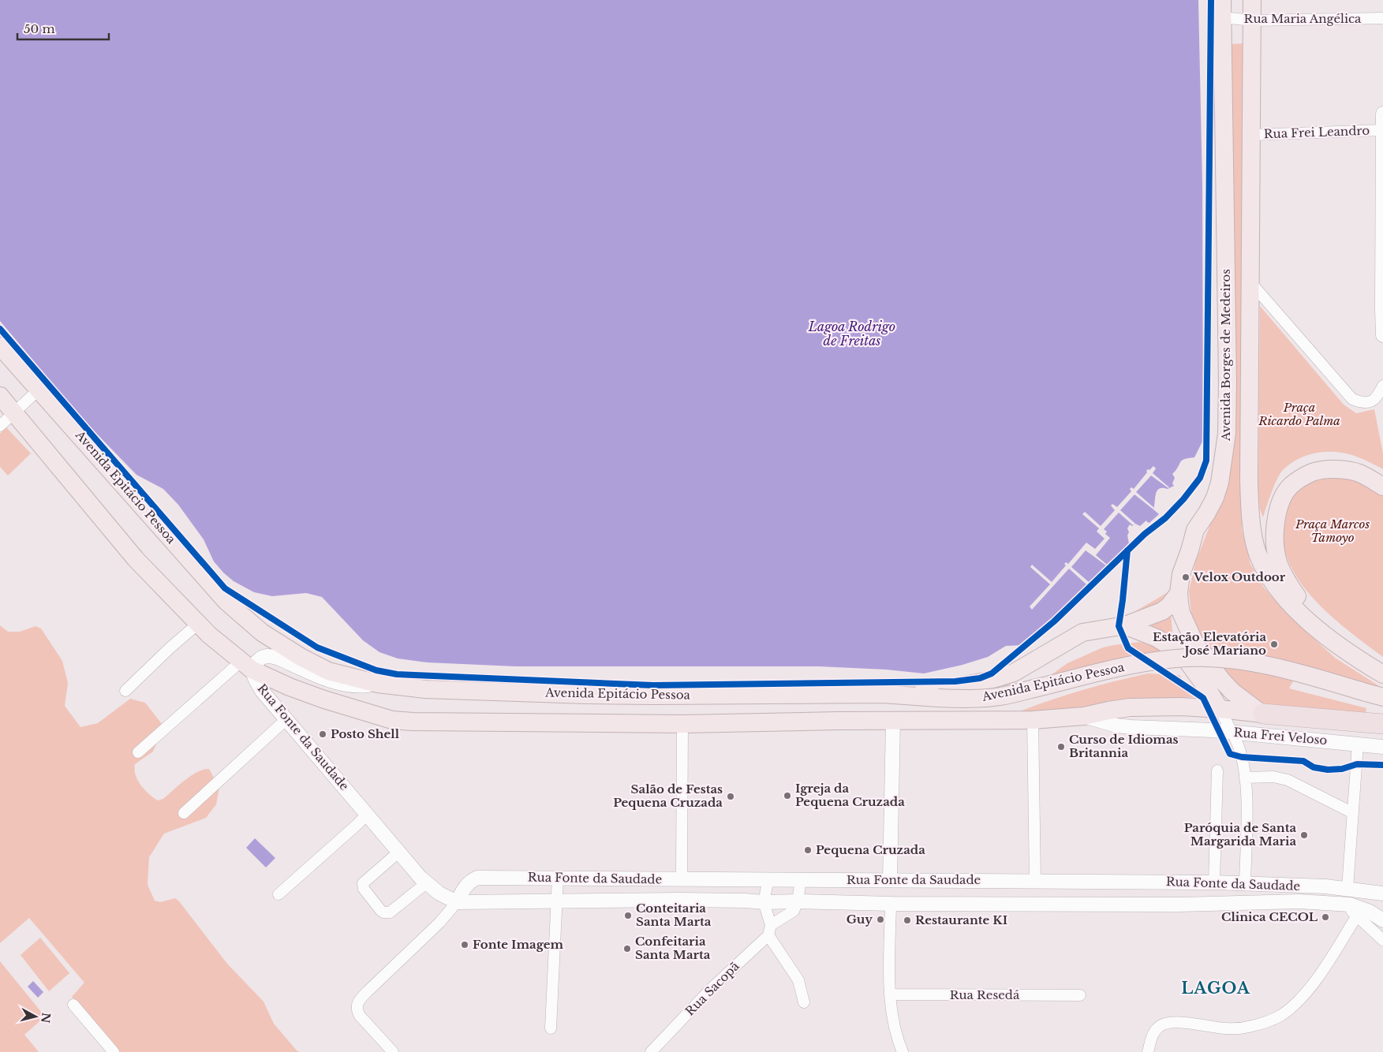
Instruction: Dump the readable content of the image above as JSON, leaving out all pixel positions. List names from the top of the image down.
{
  "streets": {
    "highway": ["Avenida Borges de Medeiros", "Avenida Epitácio Pessoa"],
    "street": [
      "Rua Maria Angélica",
      "Rua Frei Leandro",
      "Rua Frei Veloso",
      "Rua Fonte da Saudade",
      "Rua Sacopã",
      "Rua Resedá"
    ]
  },
  "crossings": [
    ["Rua Maria Angélica", "Avenida Borges de Medeiros"],
    ["Rua Frei Leandro", "Avenida Borges de Medeiros"],
    ["Avenida Borges de Medeiros", "Avenida Epitácio Pessoa"],
    ["Avenida Epitácio Pessoa", "Rua Frei Veloso"],
    ["Avenida Epitácio Pessoa", "Rua Fonte da Saudade"],
    ["Rua Fonte da Saudade", "Rua Sacopã"]
  ],
  "districts": ["LAGOA"],
  "water": ["Lagoa Rodrigo de Freitas"],
  "parks": ["Praça Ricardo Palma", "Praça Marcos Tamoyo"],
  "places": [
    "Velox Outdoor",
    "Estação Elevatória José Mariano",
    "Posto Shell",
    "Curso de Idiomas Britannia",
    "Igreja da Pequena Cruzada",
    "Salão de Festas Pequena Cruzada",
    "Paróquia de Santa Margarida Maria",
    "Pequena Cruzada",
    "Conteitaria Santa Marta",
    "Clinica CECOL",
    "Guy",
    "Restaurante KI",
    "Fonte Imagem",
    "Confeitaria Santa Marta"
  ],
  "scale_bar": "50 m",
  "north": "right"
}
